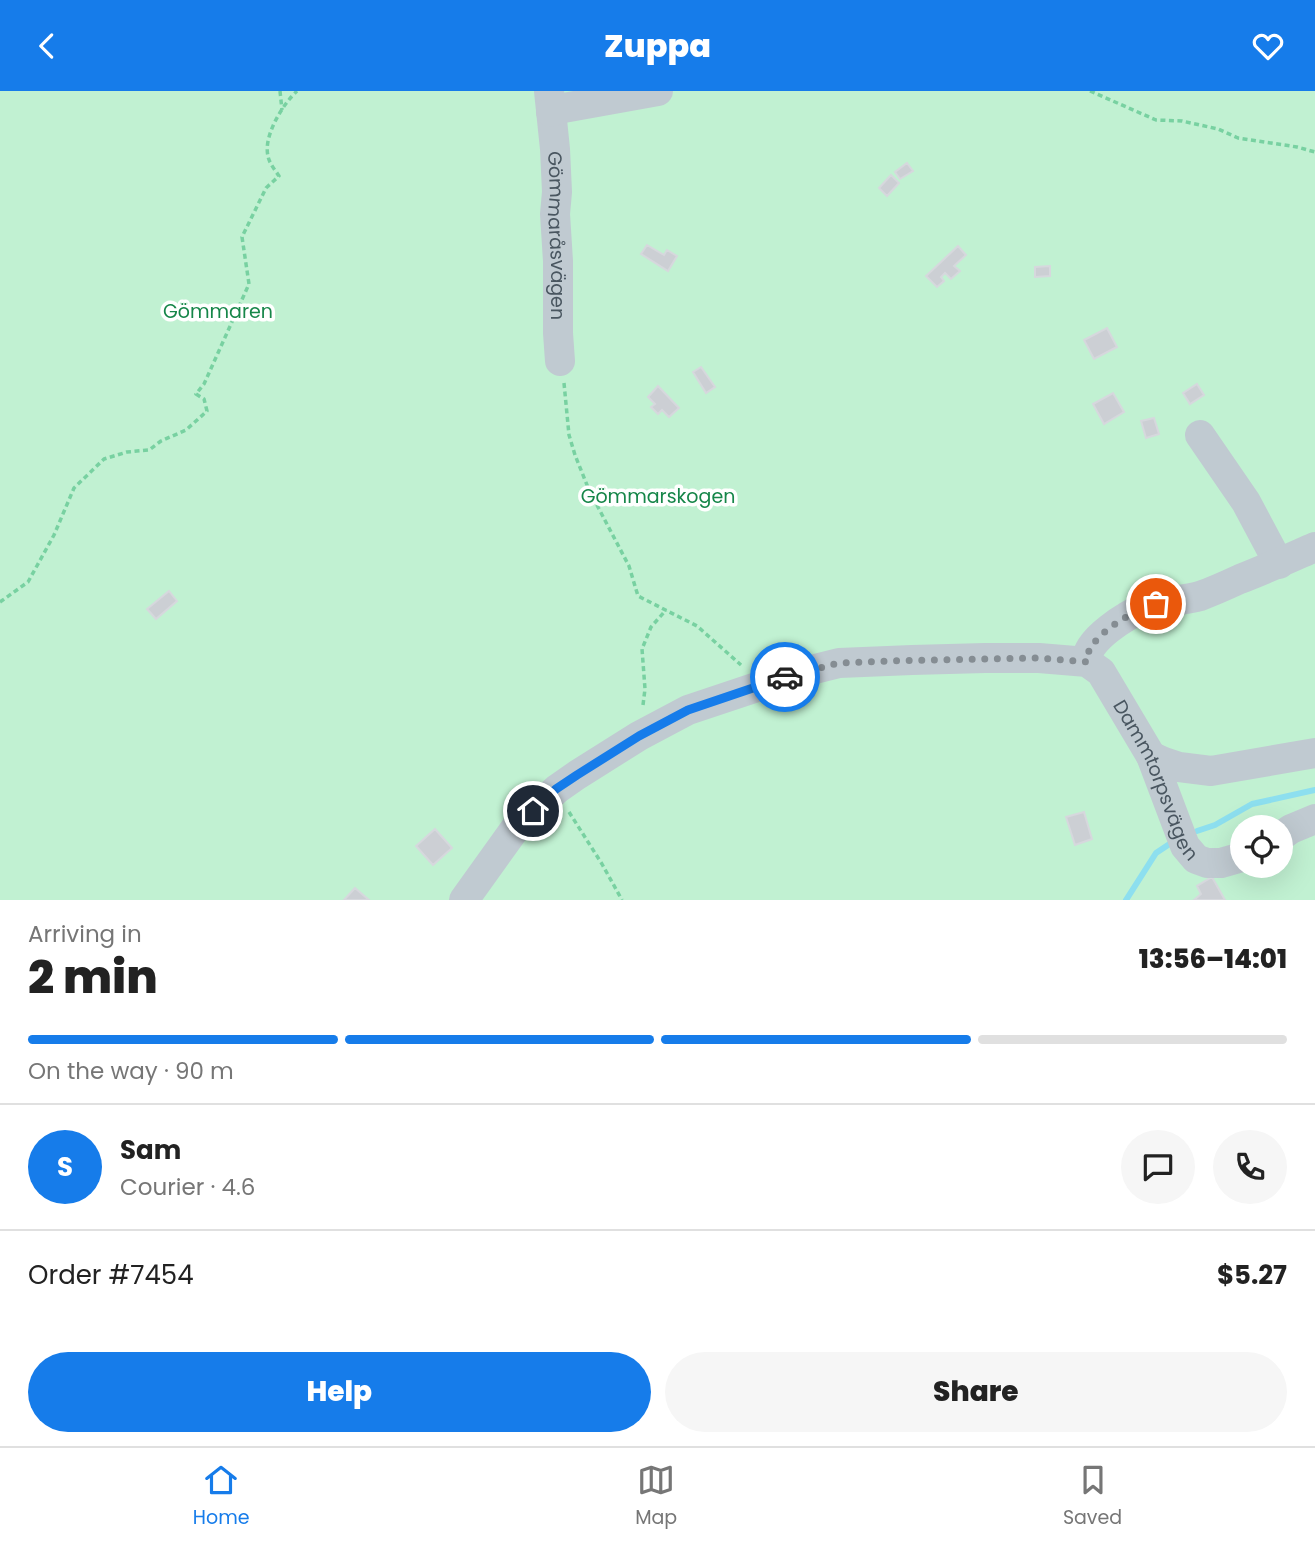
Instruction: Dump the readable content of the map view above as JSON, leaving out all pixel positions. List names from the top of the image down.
{
  "streets": {
    "street": ["Gömmaråsvägen", "Dammtorpsvägen"]
  },
  "parks": ["Gömmaren", "Gömmarskogen"],
  "page": {
    "header": "Zuppa",
    "heading": ["2 min", "Arriving in", "13:56–14:01"],
    "panel": [
      "Sam",
      "Courier · 4.6",
      "Order #7454",
      "$5.27"
    ],
    "bar": "On the way · 90 m",
    "round": "S",
    "buttons": ["Help", "Share"],
    "tabs": ["Home", "Map", "Saved"]
  }
}
